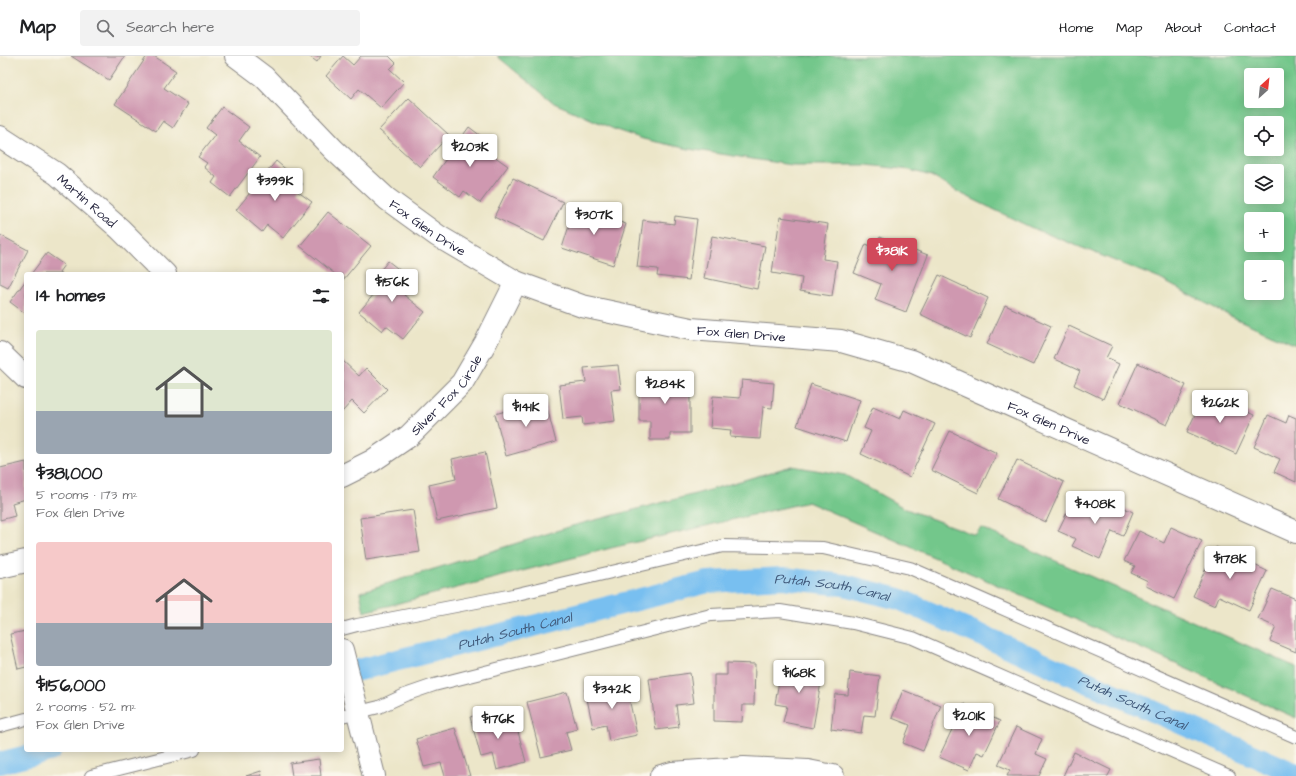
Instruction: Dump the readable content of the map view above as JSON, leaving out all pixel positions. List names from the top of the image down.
{
  "streets": {
    "street": ["Martin Road", "Fox Glen Drive", "Silver Fox Circle"]
  },
  "crossings": [
    ["Fox Glen Drive", "Silver Fox Circle"]
  ],
  "water": ["Putah South Canal"],
  "north": "top right",
  "page": {
    "header": "Map",
    "search": "Search here",
    "nav": [
      "Home",
      "Map",
      "About",
      "Contact"
    ],
    "map_buttons": ["+", "−"],
    "price": [
      "$203K",
      "$399K",
      "$307K",
      "$381K",
      "$156K",
      "$284K",
      "$262K",
      "$141K",
      "$408K",
      "$178K",
      "$168K",
      "$342K",
      "$201K",
      "$176K"
    ],
    "heading": "14 homes",
    "list": [
      {
        "name": "$381,000",
        "note": "5 rooms · 173 m² · Fox Glen Drive"
      },
      {
        "name": "$156,000",
        "note": "2 rooms · 52 m² · Fox Glen Drive"
      }
    ]
  }
}
